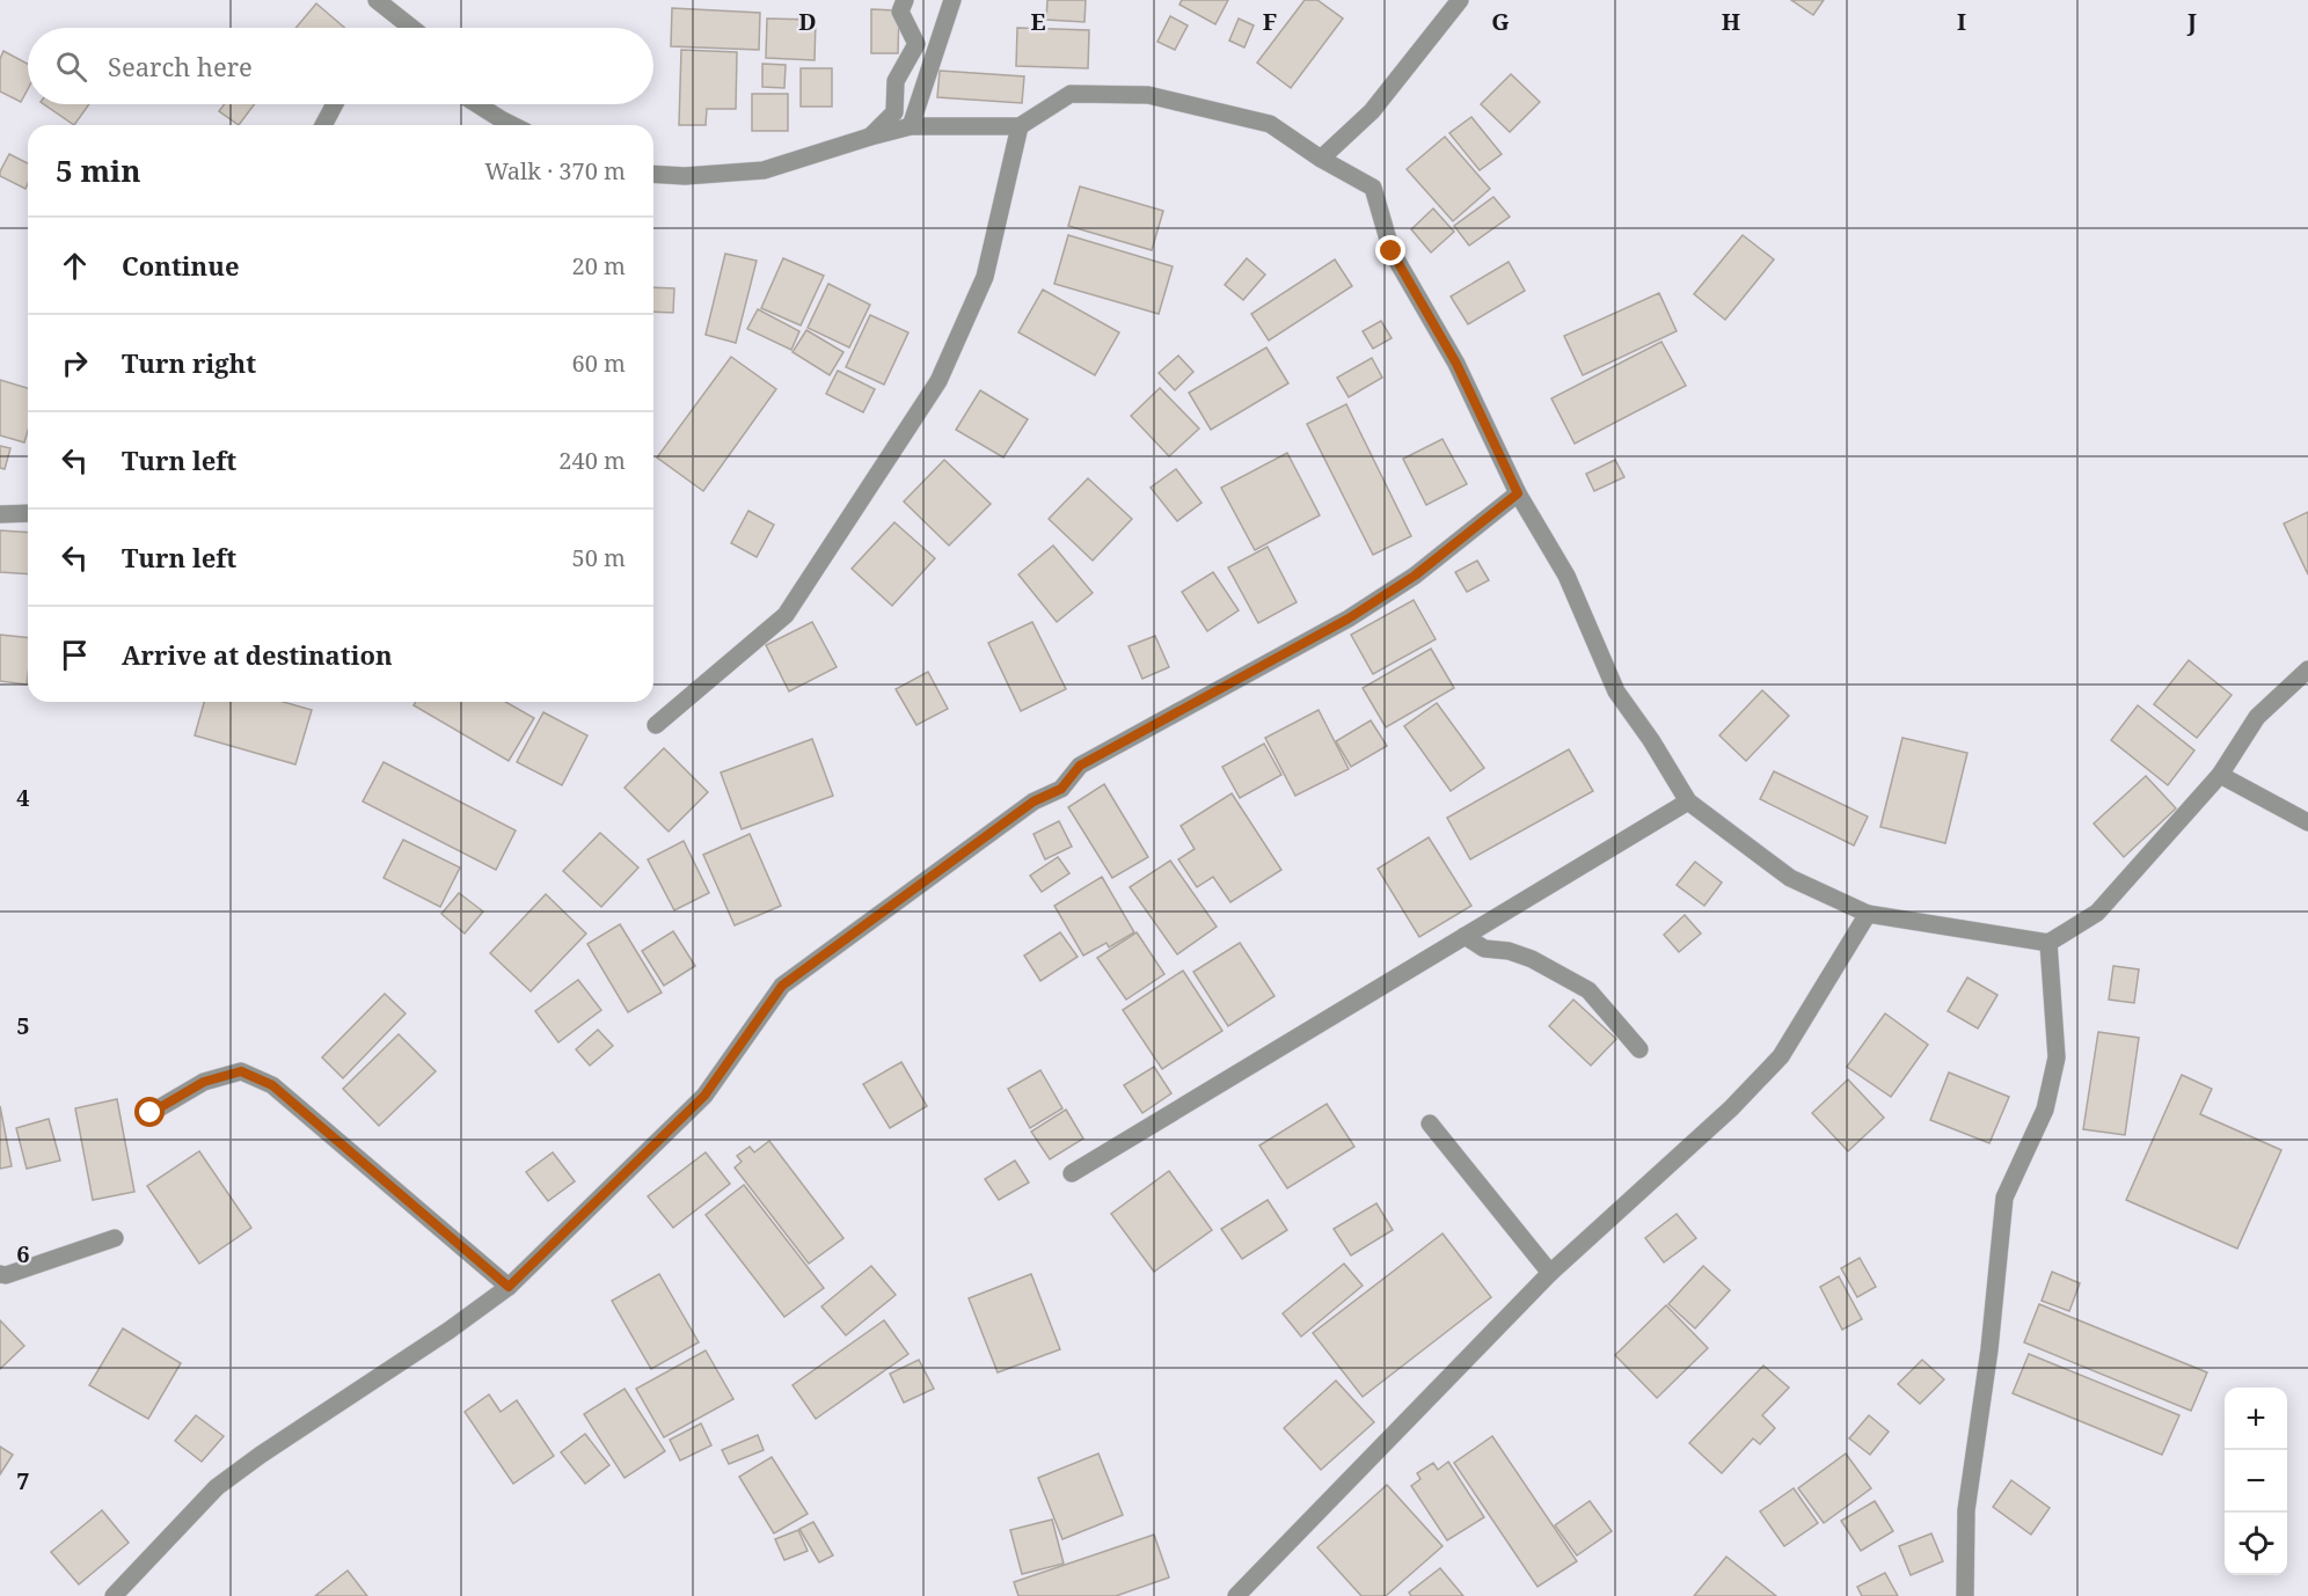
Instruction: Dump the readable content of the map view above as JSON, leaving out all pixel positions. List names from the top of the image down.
{
  "page": {
    "search": "Search here",
    "heading": ["5 min", "Walk · 370 m"],
    "list": [
      ["Continue", "20 m"],
      ["Turn right", "60 m"],
      ["Turn left", "240 m"],
      ["Turn left", "50 m"],
      "Arrive at destination"
    ],
    "map_buttons": ["+", "−"]
  },
  "grid": {
    "columns": [
      "D",
      "E",
      "F",
      "G",
      "H",
      "I",
      "J"
    ],
    "rows": [
      "4",
      "5",
      "6",
      "7"
    ]
  }
}
